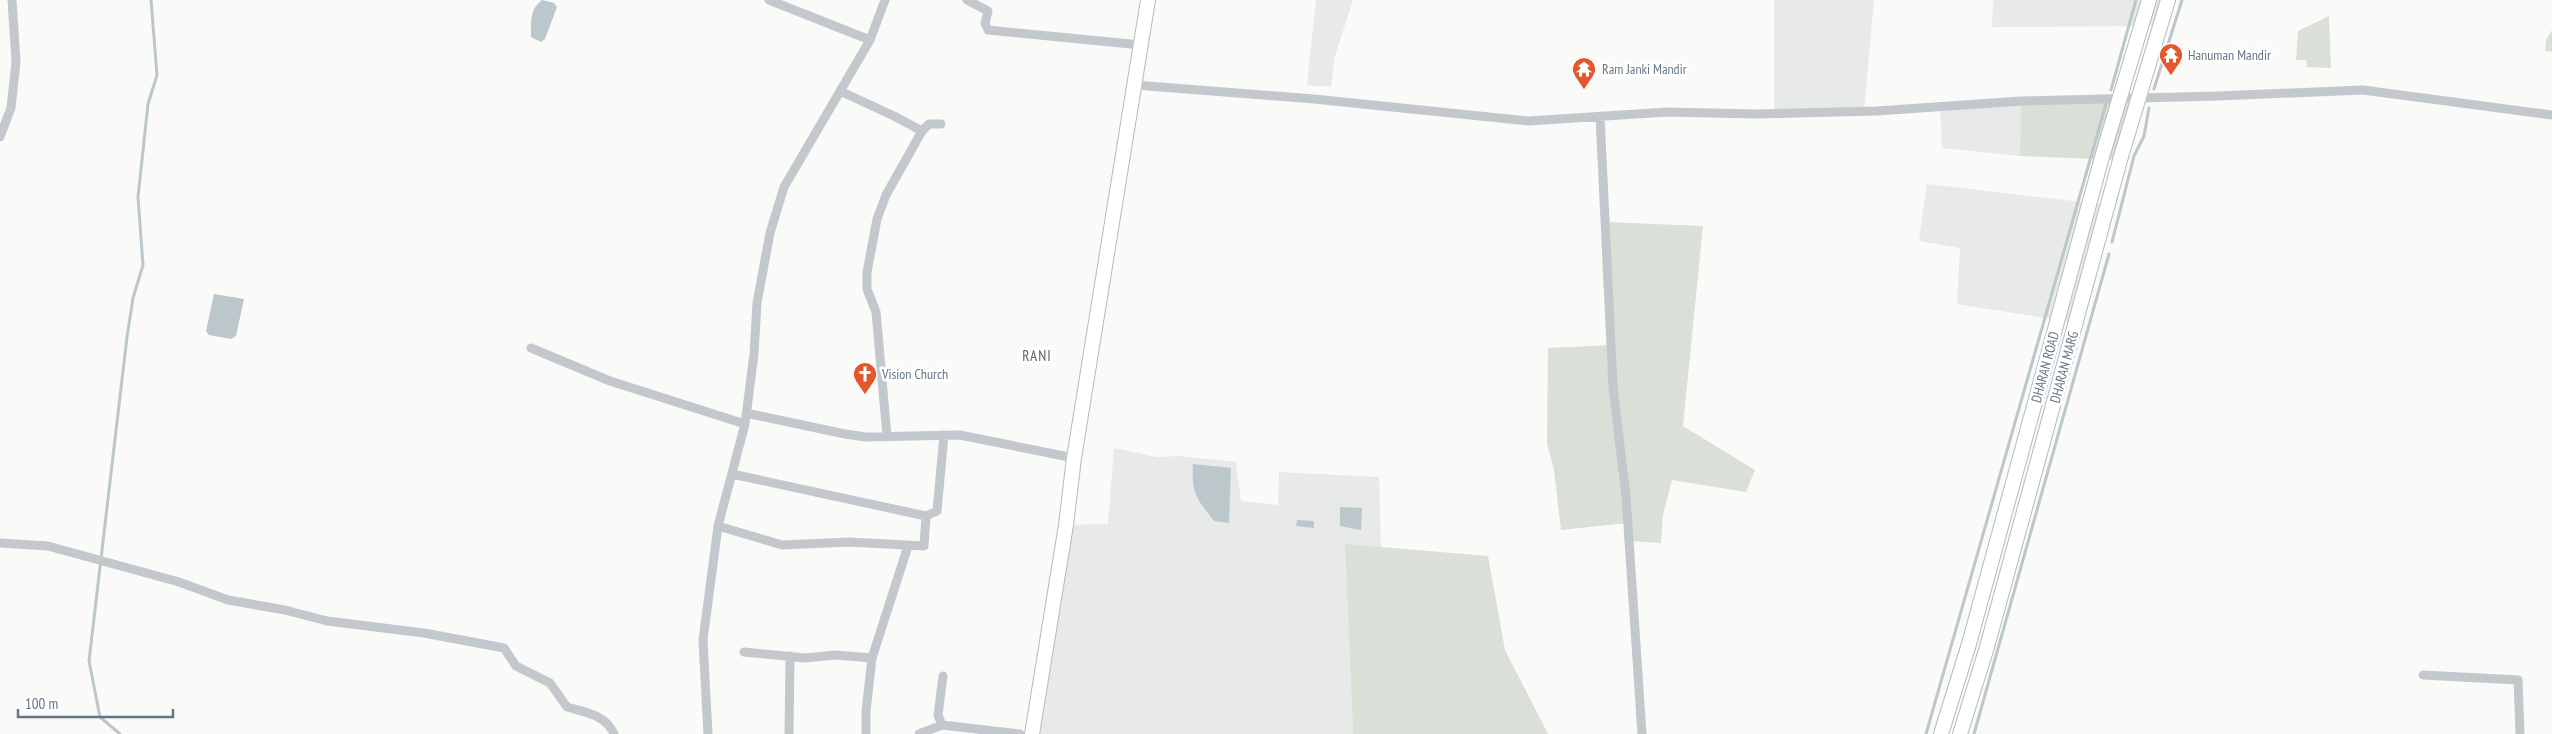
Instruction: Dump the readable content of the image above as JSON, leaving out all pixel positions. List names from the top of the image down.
{
  "streets": {
    "main road": ["DHARAN ROAD", "DHARAN MARG"]
  },
  "districts": ["RANI"],
  "places": {
    "temple": ["Hanuman Mandir", "Ram Janki Mandir"],
    "church": ["Vision Church"]
  },
  "scale_bar": "100 m"
}
